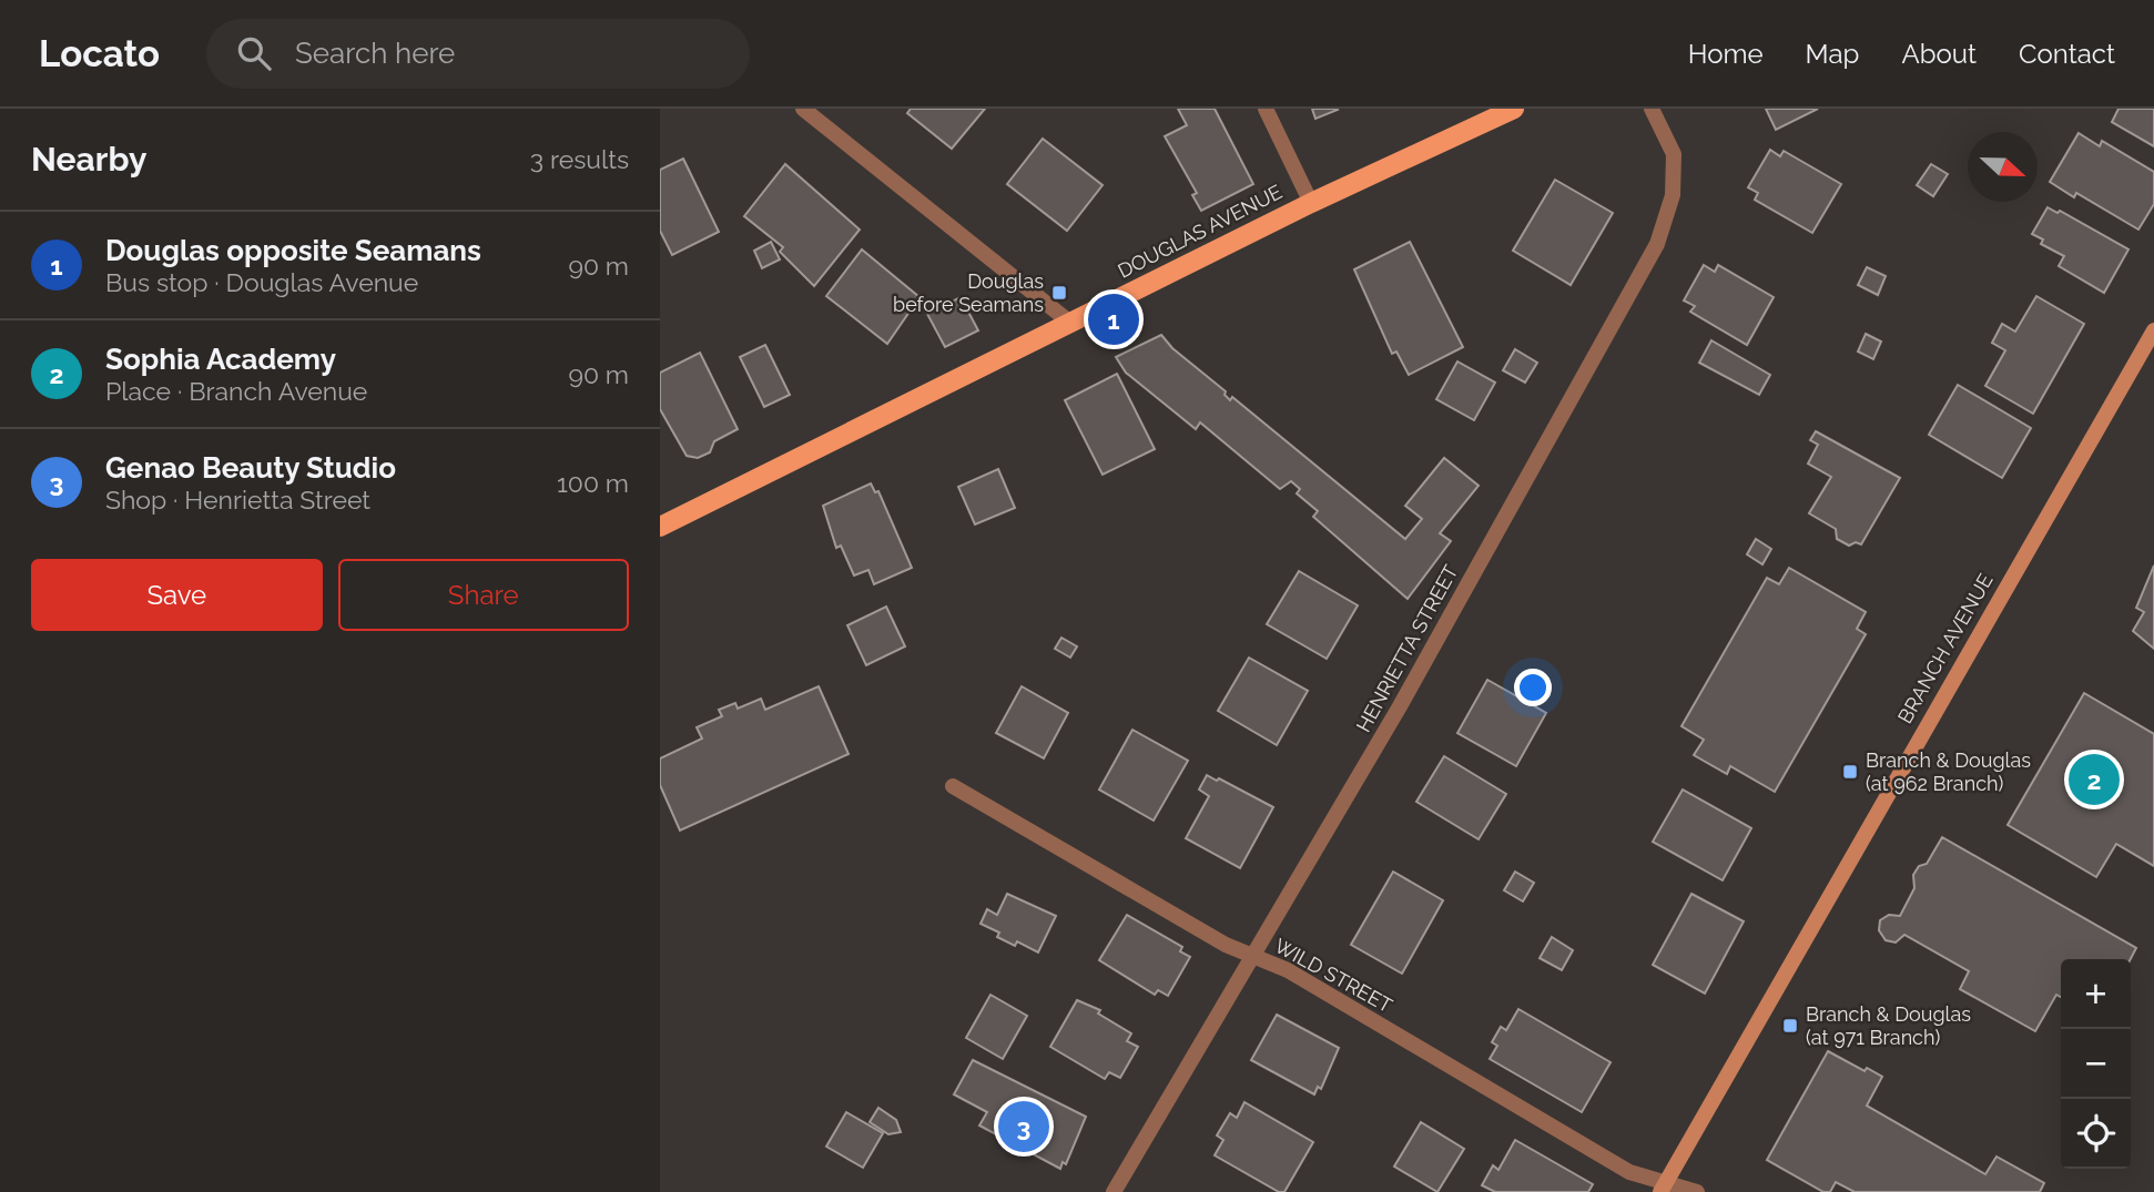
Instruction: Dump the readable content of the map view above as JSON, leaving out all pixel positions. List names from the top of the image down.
{
  "streets": {
    "main road": ["DOUGLAS AVENUE", "BRANCH AVENUE"],
    "street": ["HENRIETTA STREET", "WILD STREET"]
  },
  "crossings": [
    ["HENRIETTA STREET", "WILD STREET"],
    ["BRANCH AVENUE", "WILD STREET"]
  ],
  "places": {
    "transit": ["Douglas before Seamans", "Branch & Douglas (at 962 Branch)", "Branch & Douglas (at 971 Branch)"]
  },
  "north": "right",
  "page": {
    "header": "Locato",
    "search": "Search here",
    "nav": [
      "Home",
      "Map",
      "About",
      "Contact"
    ],
    "heading": ["Nearby", "3 results"],
    "list": [
      {
        "mark": "1",
        "name": "Douglas opposite Seamans",
        "note": "Bus stop · Douglas Avenue",
        "value": "90 m"
      },
      {
        "mark": "2",
        "name": "Sophia Academy",
        "note": "Place · Branch Avenue",
        "value": "90 m"
      },
      {
        "mark": "3",
        "name": "Genao Beauty Studio",
        "note": "Shop · Henrietta Street",
        "value": "100 m"
      }
    ],
    "pins": ["1", "2", "3"],
    "buttons": ["Save", "Share"],
    "map_buttons": ["+", "−"]
  }
}
